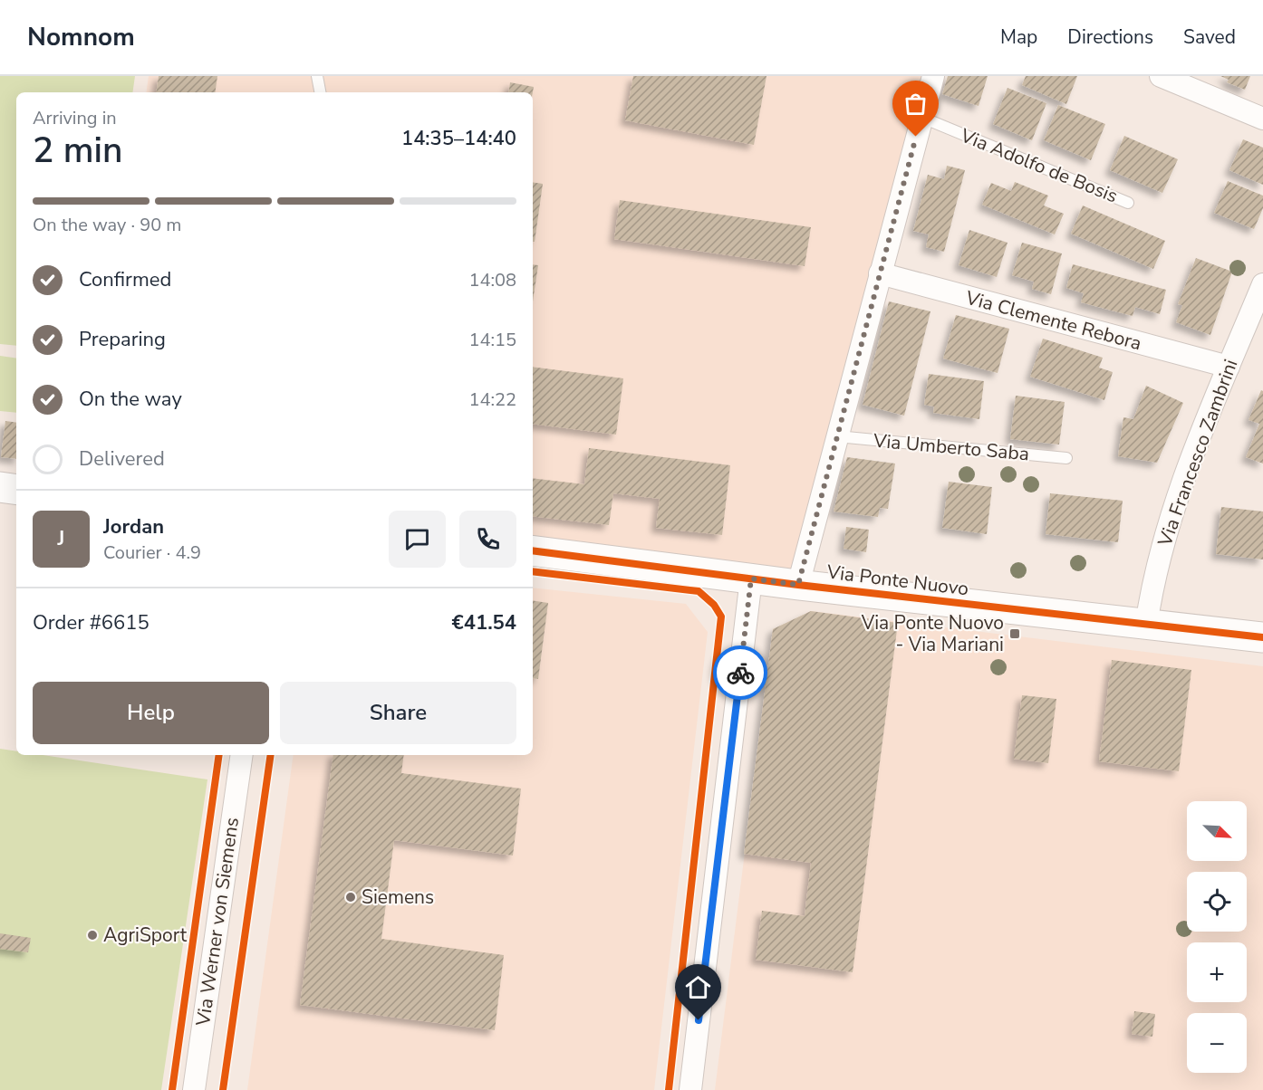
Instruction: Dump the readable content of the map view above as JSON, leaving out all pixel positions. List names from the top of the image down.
{
  "streets": {
    "street": [
      "Via Clemente Rebora",
      "Via Francesco Zambrini",
      "Via Ponte Nuovo",
      "Via Werner von Siemens"
    ],
    "lane": ["Via Adolfo de Bosis", "Via Umberto Saba"]
  },
  "crossings": [
    ["Via Clemente Rebora", "Via Francesco Zambrini"],
    ["Via Francesco Zambrini", "Via Ponte Nuovo"]
  ],
  "places": {
    "transit": ["Via Ponte Nuovo - Via Mariani"],
    "other": ["Siemens", "AgriSport"]
  },
  "north": "bottom right",
  "page": {
    "header": "Nomnom",
    "nav": ["Map", "Directions", "Saved"],
    "heading": ["2 min", "Arriving in", "14:35–14:40"],
    "panel": [
      "Jordan",
      "Courier · 4.9",
      "Order #6615",
      "€41.54"
    ],
    "bar": "On the way · 90 m",
    "list": [
      ["Confirmed", "14:08"],
      ["Preparing", "14:15"],
      ["On the way", "14:22"],
      "Delivered"
    ],
    "round": "J",
    "buttons": ["Help", "Share"],
    "map_buttons": ["+", "−"]
  }
}
